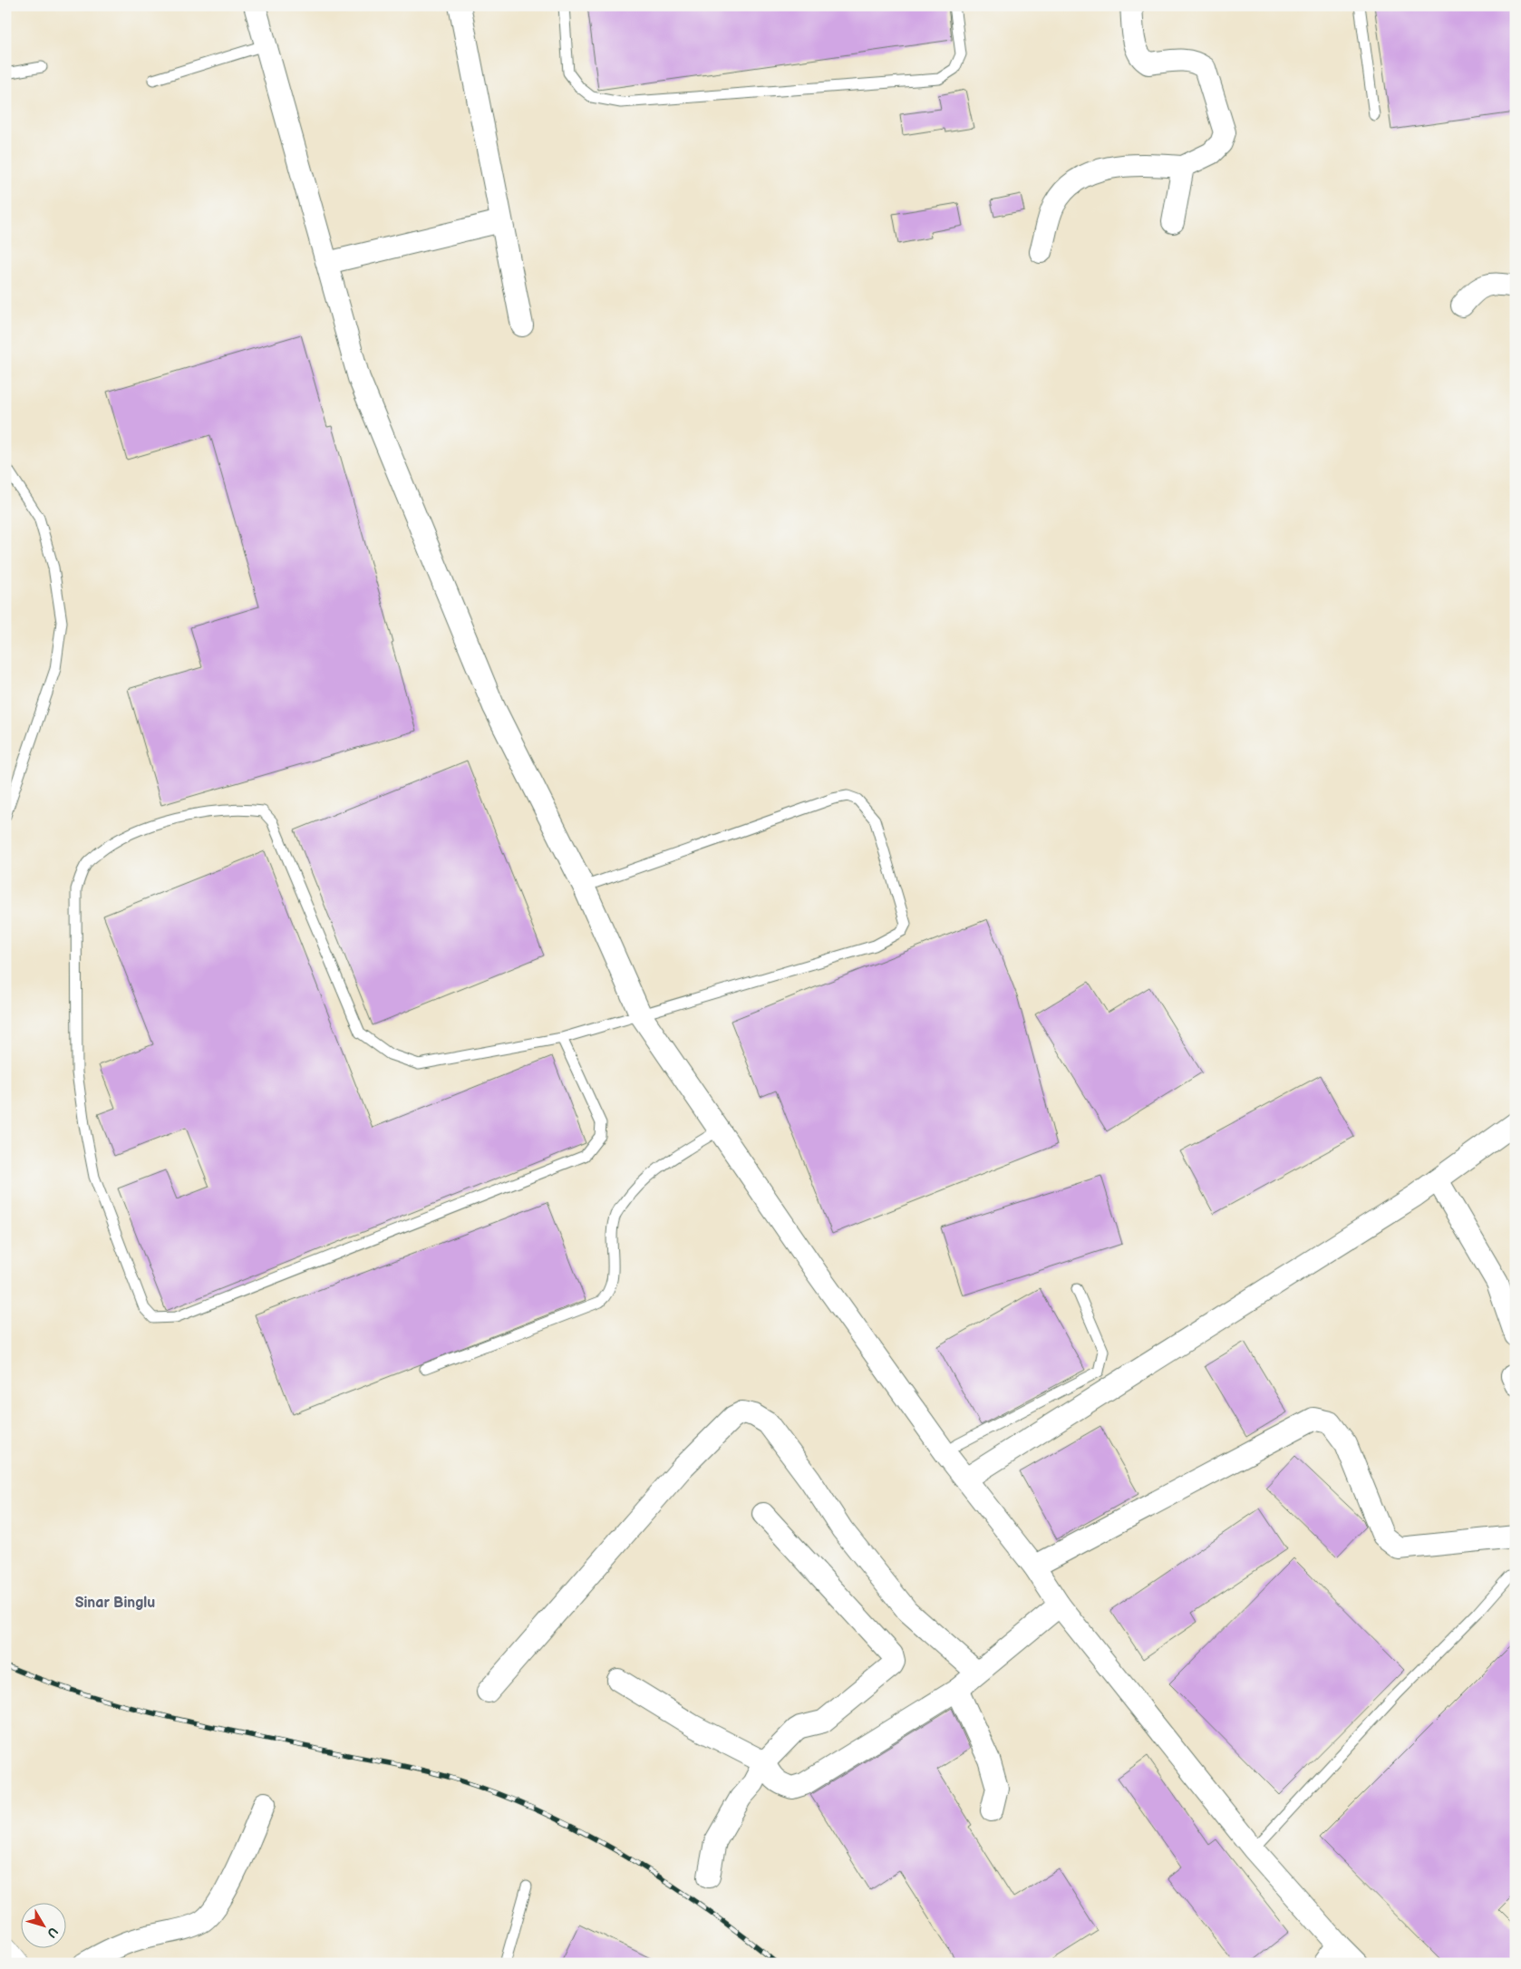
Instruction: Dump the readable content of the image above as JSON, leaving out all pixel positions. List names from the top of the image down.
{
  "districts": ["Sinar Binglu"],
  "north": "bottom right"
}
